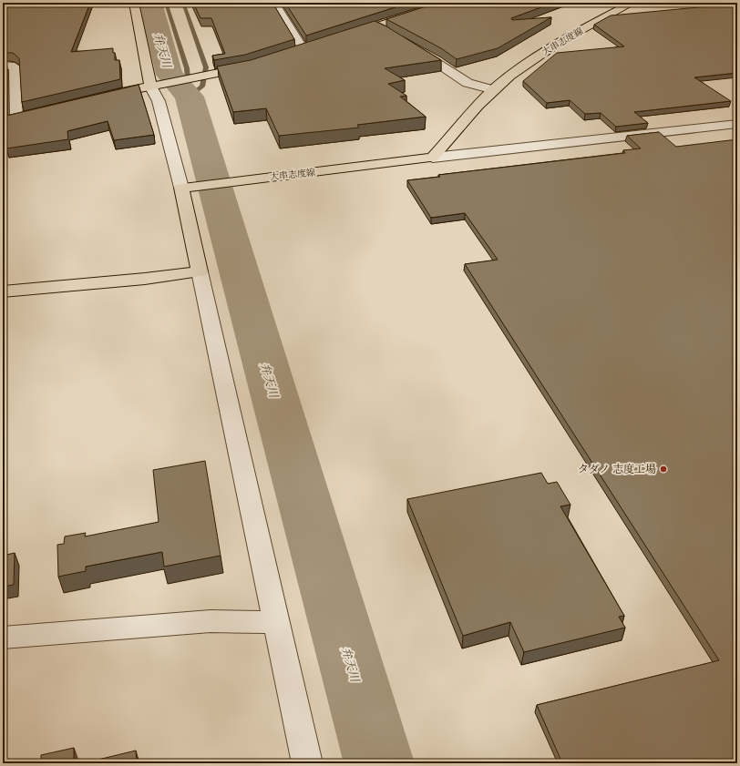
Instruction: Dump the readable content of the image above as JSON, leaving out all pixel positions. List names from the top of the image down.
{
  "streets": {
    "main road": ["大串志度線"]
  },
  "water": ["弁天川"],
  "places": ["タダノ 志度工場"]
}
